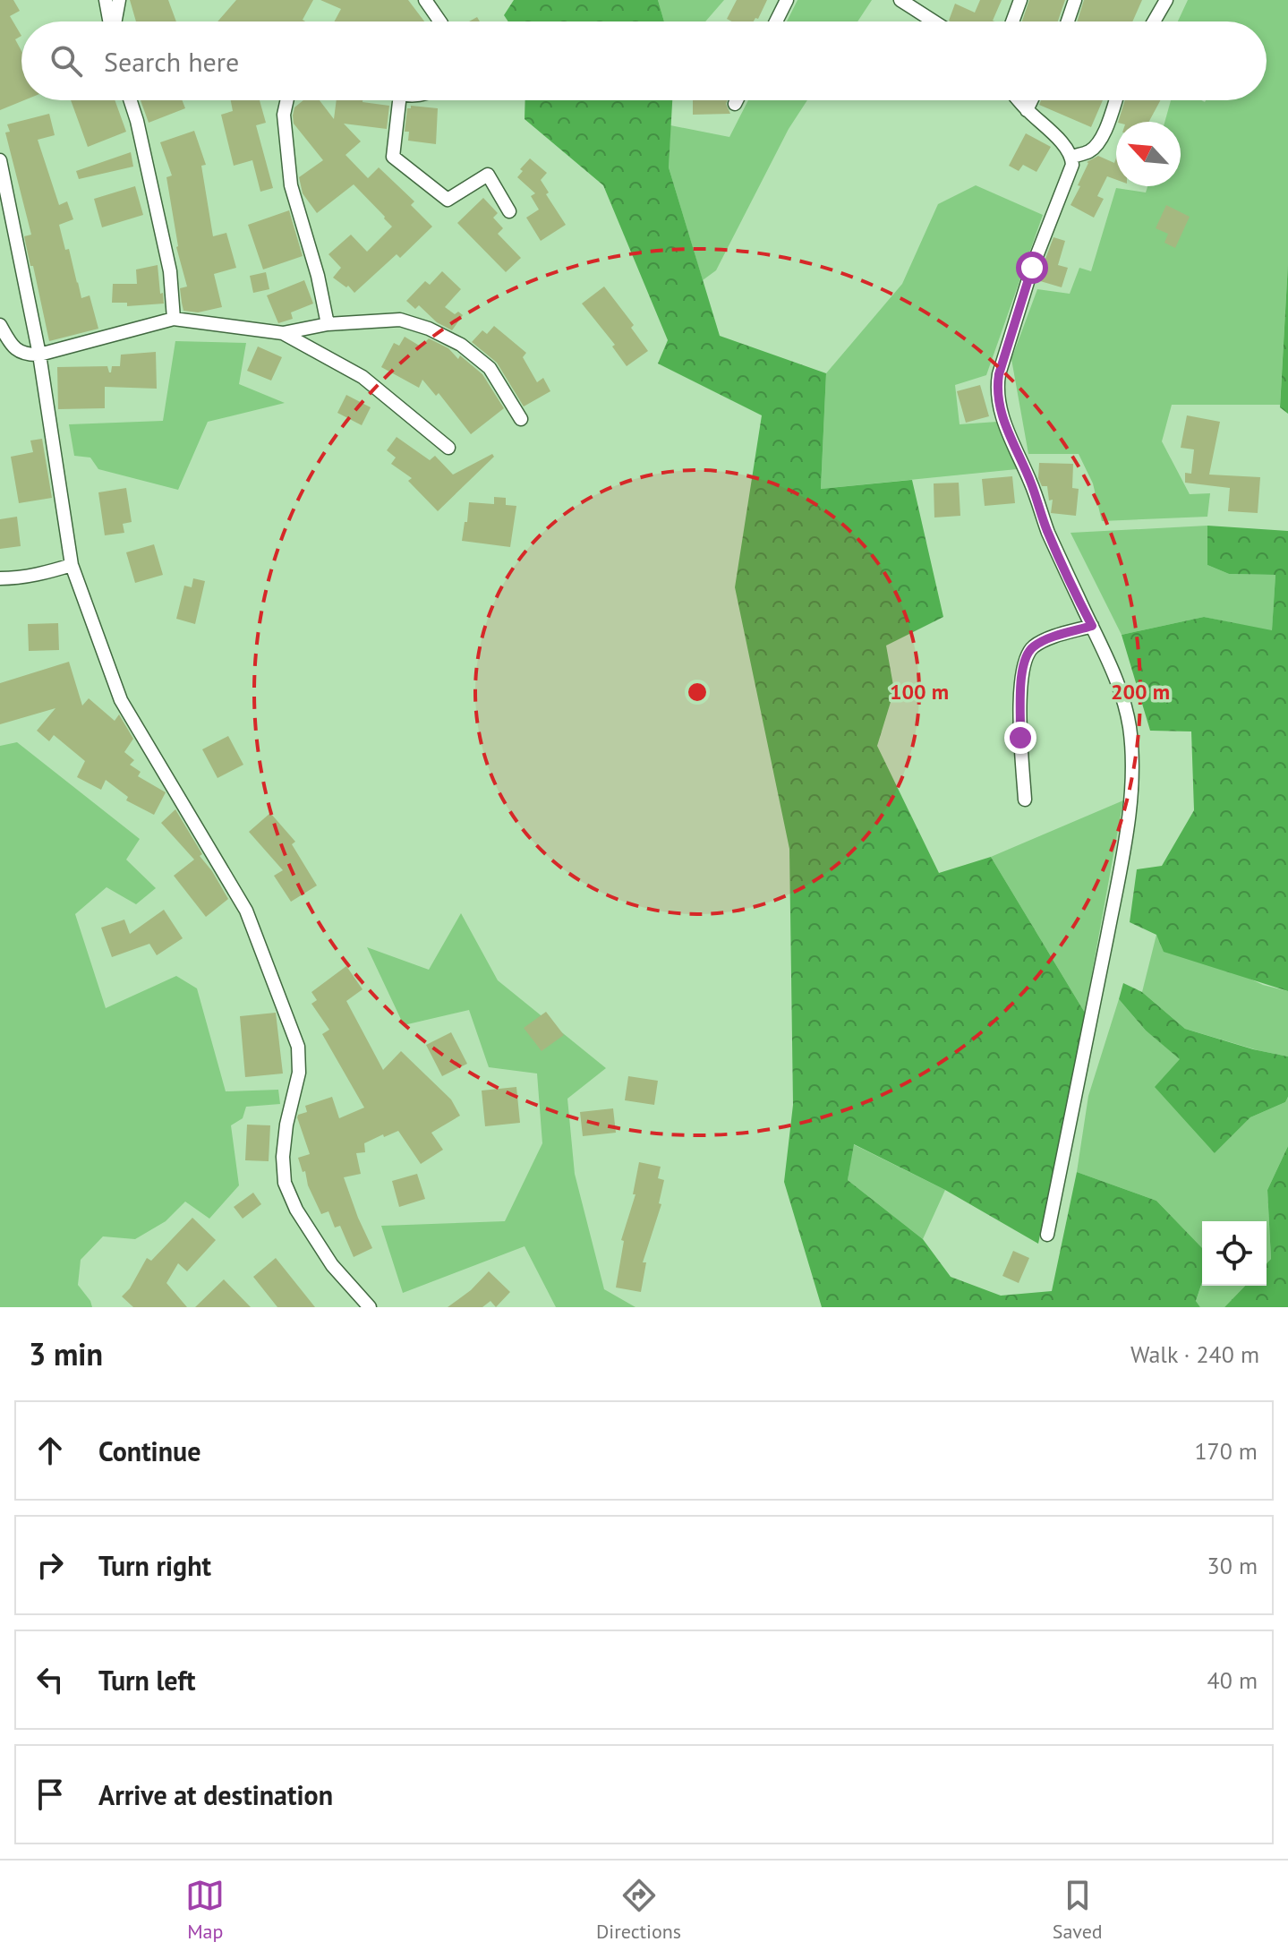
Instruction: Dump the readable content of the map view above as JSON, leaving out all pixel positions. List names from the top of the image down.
{
  "north": "top left",
  "page": {
    "search": "Search here",
    "heading": ["3 min", "Walk · 240 m"],
    "list": [
      ["Continue", "170 m"],
      ["Turn right", "30 m"],
      ["Turn left", "40 m"],
      "Arrive at destination"
    ],
    "nav": ["Map", "Directions", "Saved"]
  },
  "rings": ["100 m", "200 m"]
}
